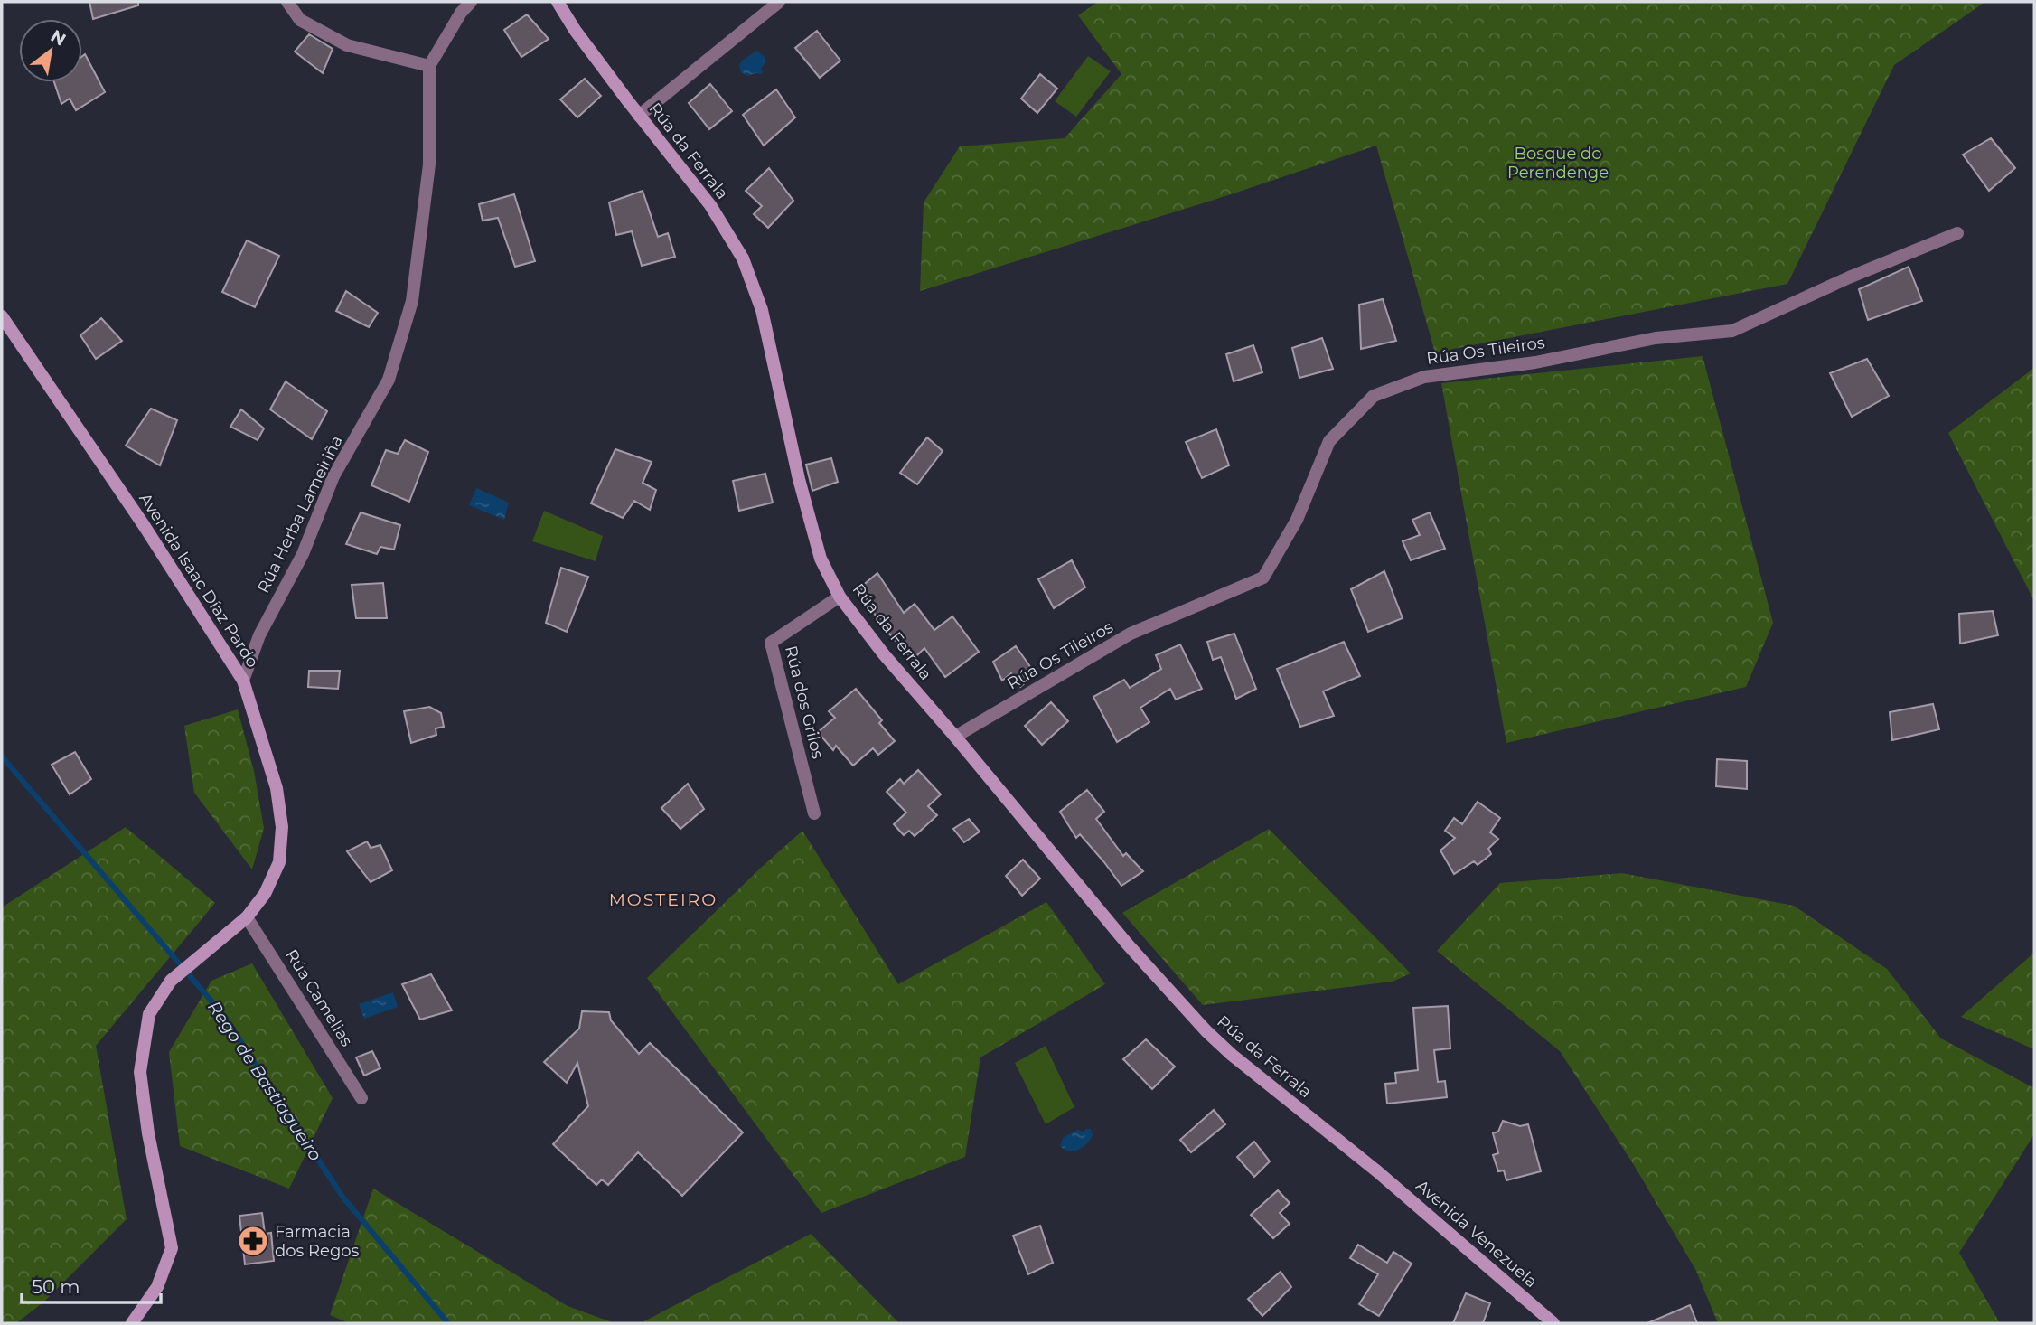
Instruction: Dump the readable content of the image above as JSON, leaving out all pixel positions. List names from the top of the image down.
{
  "streets": {
    "street": [
      "Rúa da Ferrala",
      "Rúa Os Tileiros",
      "Rúa Herba Lameiriña",
      "Avenida Isaac Díaz Pardo",
      "Rúa dos Grilos",
      "Rúa Camelias",
      "Avenida Venezuela"
    ]
  },
  "crossings": [
    ["Rúa da Ferrala", "Rúa Os Tileiros"],
    ["Rúa da Ferrala", "Rúa dos Grilos"],
    ["Rúa da Ferrala", "Avenida Venezuela"],
    ["Rúa Herba Lameiriña", "Avenida Isaac Díaz Pardo"],
    ["Avenida Isaac Díaz Pardo", "Rúa Camelias"]
  ],
  "districts": ["MOSTEIRO"],
  "water": ["Rego de Bastiagueiro"],
  "parks": ["Bosque do Perendenge"],
  "places": {
    "pharmacy": ["Farmacia dos Regos"]
  },
  "scale_bar": "50 m",
  "north": "top right"
}
